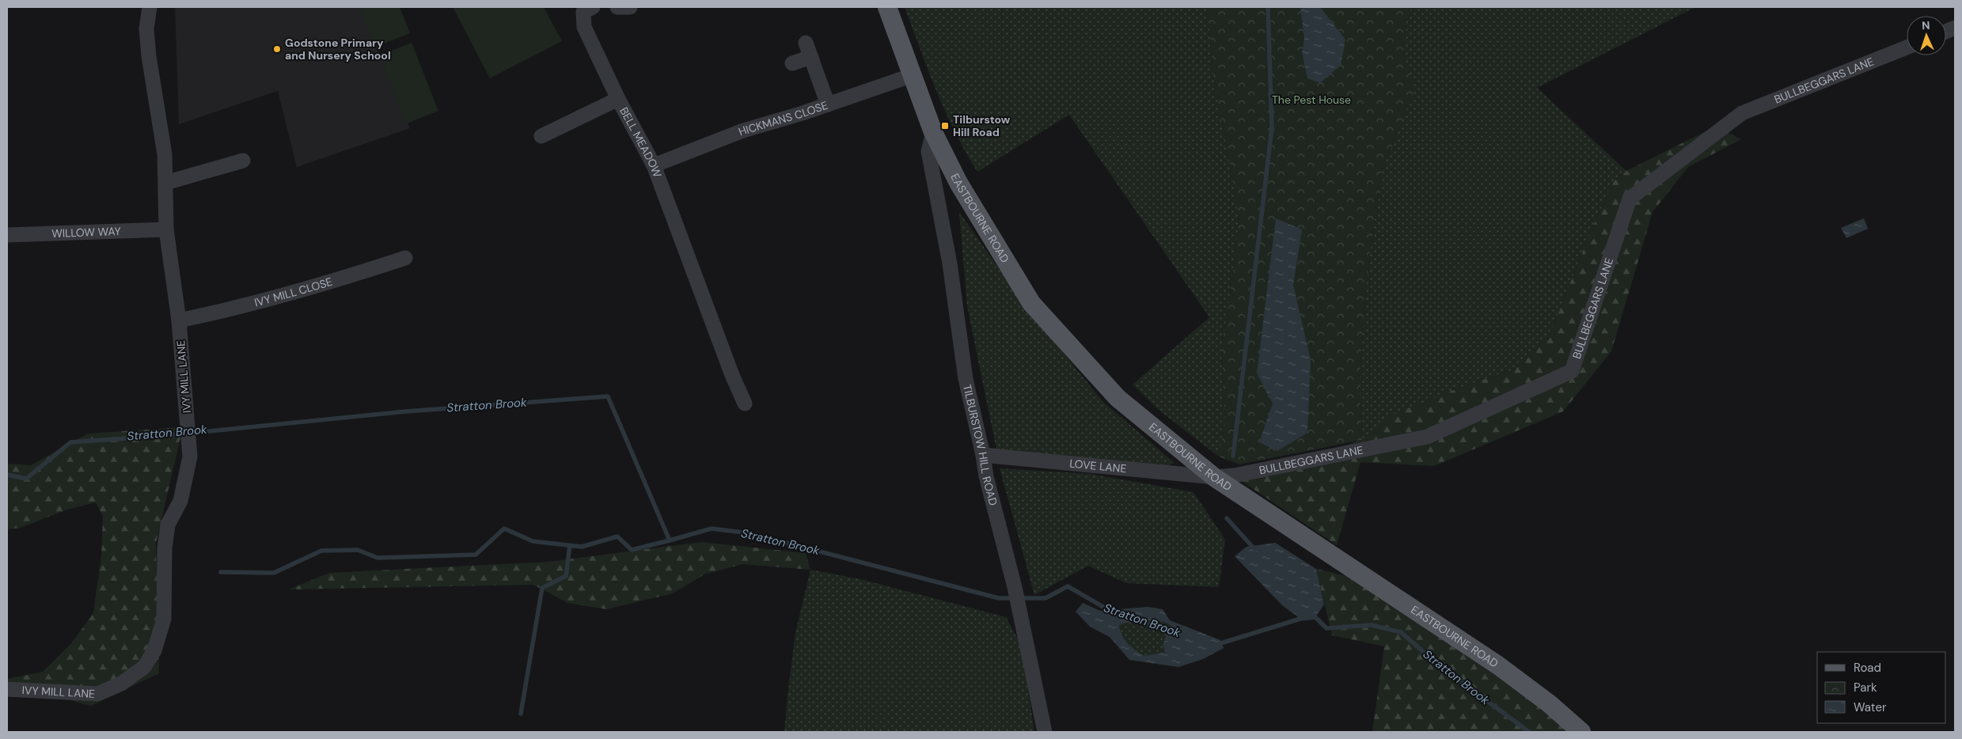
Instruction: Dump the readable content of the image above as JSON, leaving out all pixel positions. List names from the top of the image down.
{
  "streets": {
    "main road": ["EASTBOURNE ROAD"],
    "street": [
      "BULLBEGGARS LANE",
      "HICKMANS CLOSE",
      "BELL MEADOW",
      "WILLOW WAY",
      "IVY MILL CLOSE",
      "IVY MILL LANE",
      "TILBURSTOW HILL ROAD",
      "LOVE LANE"
    ]
  },
  "crossings": [
    ["BULLBEGGARS LANE", "EASTBOURNE ROAD"],
    ["BULLBEGGARS LANE", "LOVE LANE"],
    ["HICKMANS CLOSE", "BELL MEADOW"],
    ["HICKMANS CLOSE", "EASTBOURNE ROAD"],
    ["EASTBOURNE ROAD", "TILBURSTOW HILL ROAD"],
    ["EASTBOURNE ROAD", "LOVE LANE"],
    ["WILLOW WAY", "IVY MILL LANE"],
    ["IVY MILL CLOSE", "IVY MILL LANE"],
    ["TILBURSTOW HILL ROAD", "LOVE LANE"]
  ],
  "water": ["Stratton Brook"],
  "parks": ["The Pest House"],
  "places": {
    "other": ["Godstone Primary and Nursery School"],
    "transit": ["Tilburstow Hill Road"]
  },
  "legend": ["Road", "Park", "Water"],
  "north": "top"
}
